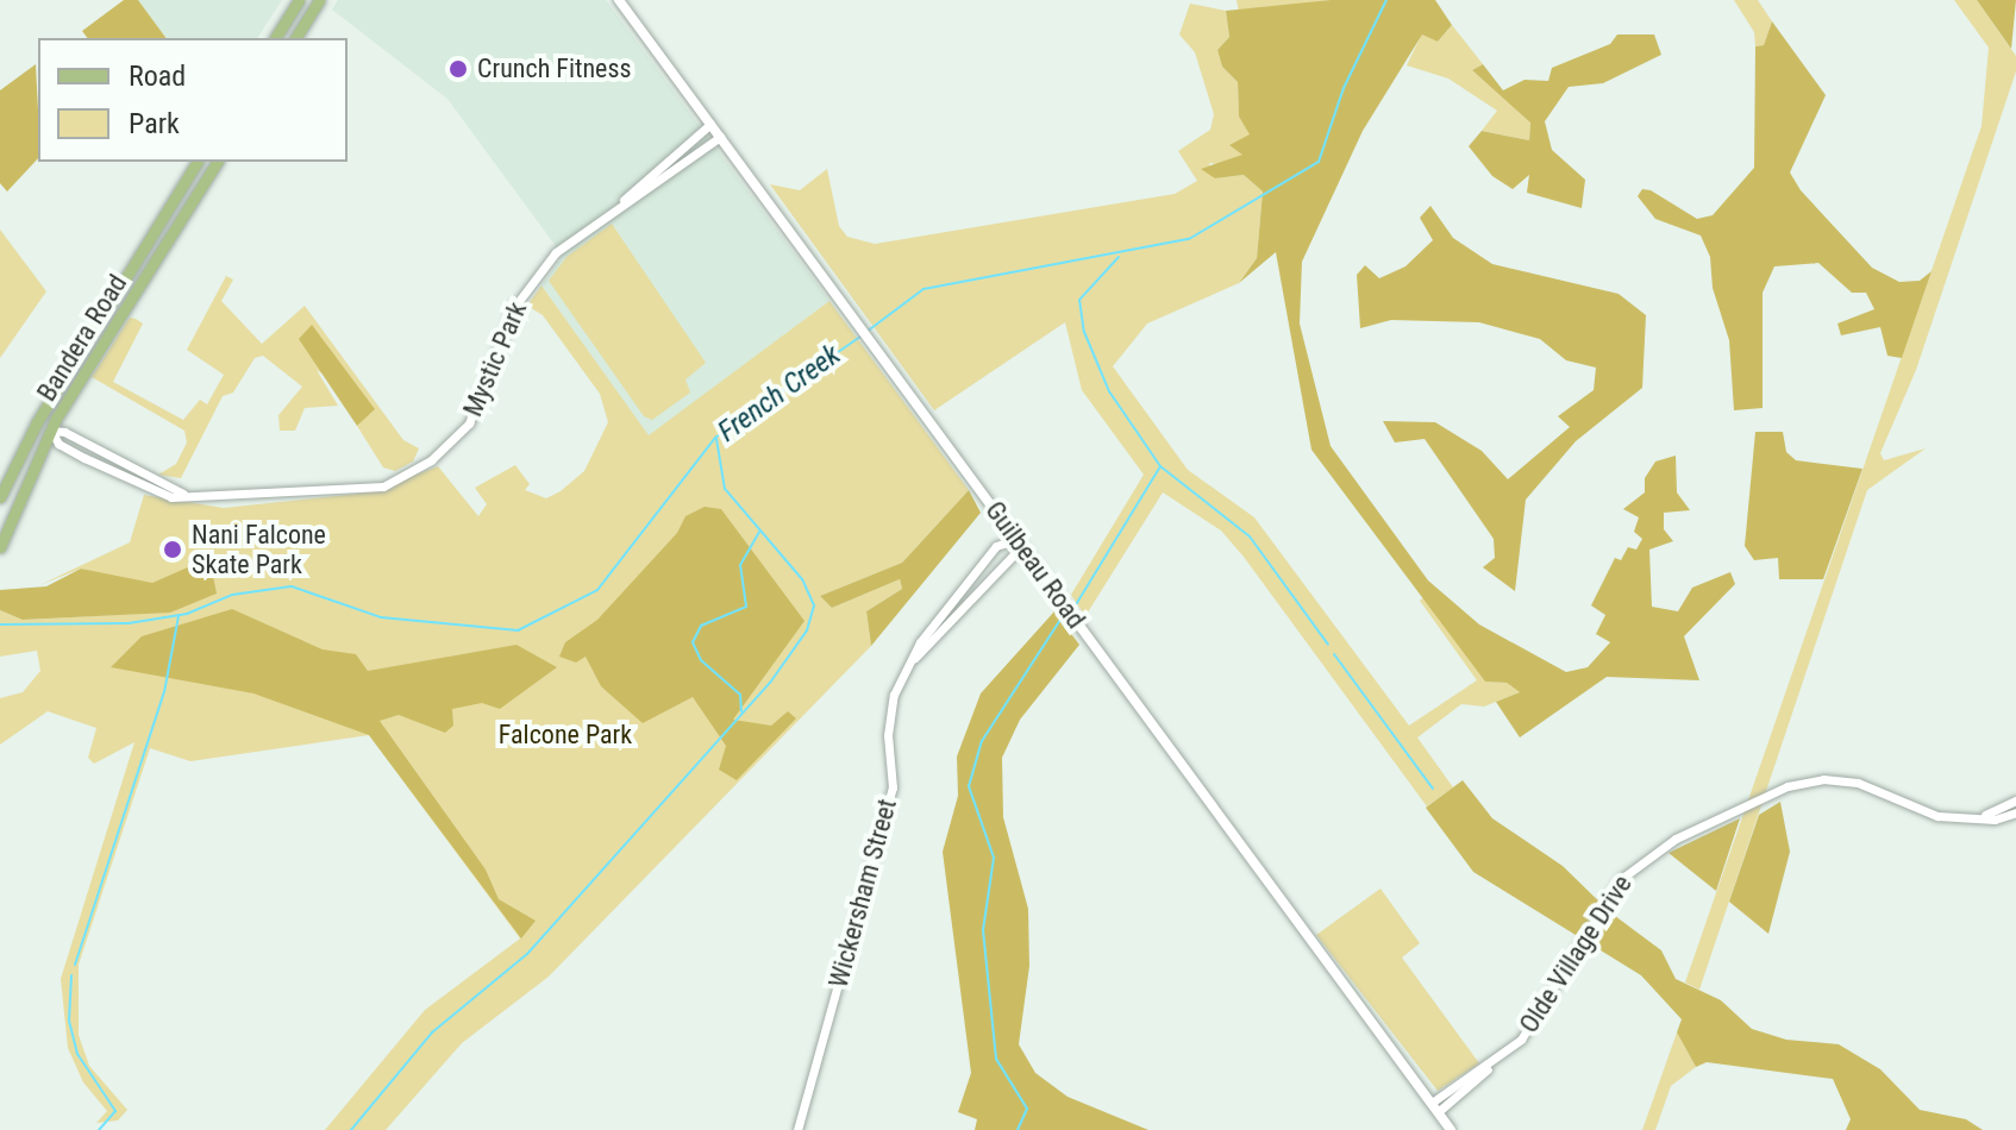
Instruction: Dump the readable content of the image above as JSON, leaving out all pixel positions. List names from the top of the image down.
{
  "streets": {
    "main road": ["Bandera Road", "Guilbeau Road"],
    "street": ["Mystic Park", "Wickersham Street", "Olde Village Drive"]
  },
  "crossings": [
    ["Bandera Road", "Mystic Park"],
    ["Mystic Park", "Guilbeau Road"],
    ["Guilbeau Road", "Wickersham Street"],
    ["Guilbeau Road", "Olde Village Drive"]
  ],
  "water": ["French Creek"],
  "parks": ["Falcone Park"],
  "places": ["Crunch Fitness", "Nani Falcone Skate Park"],
  "legend": ["Road", "Park"]
}
